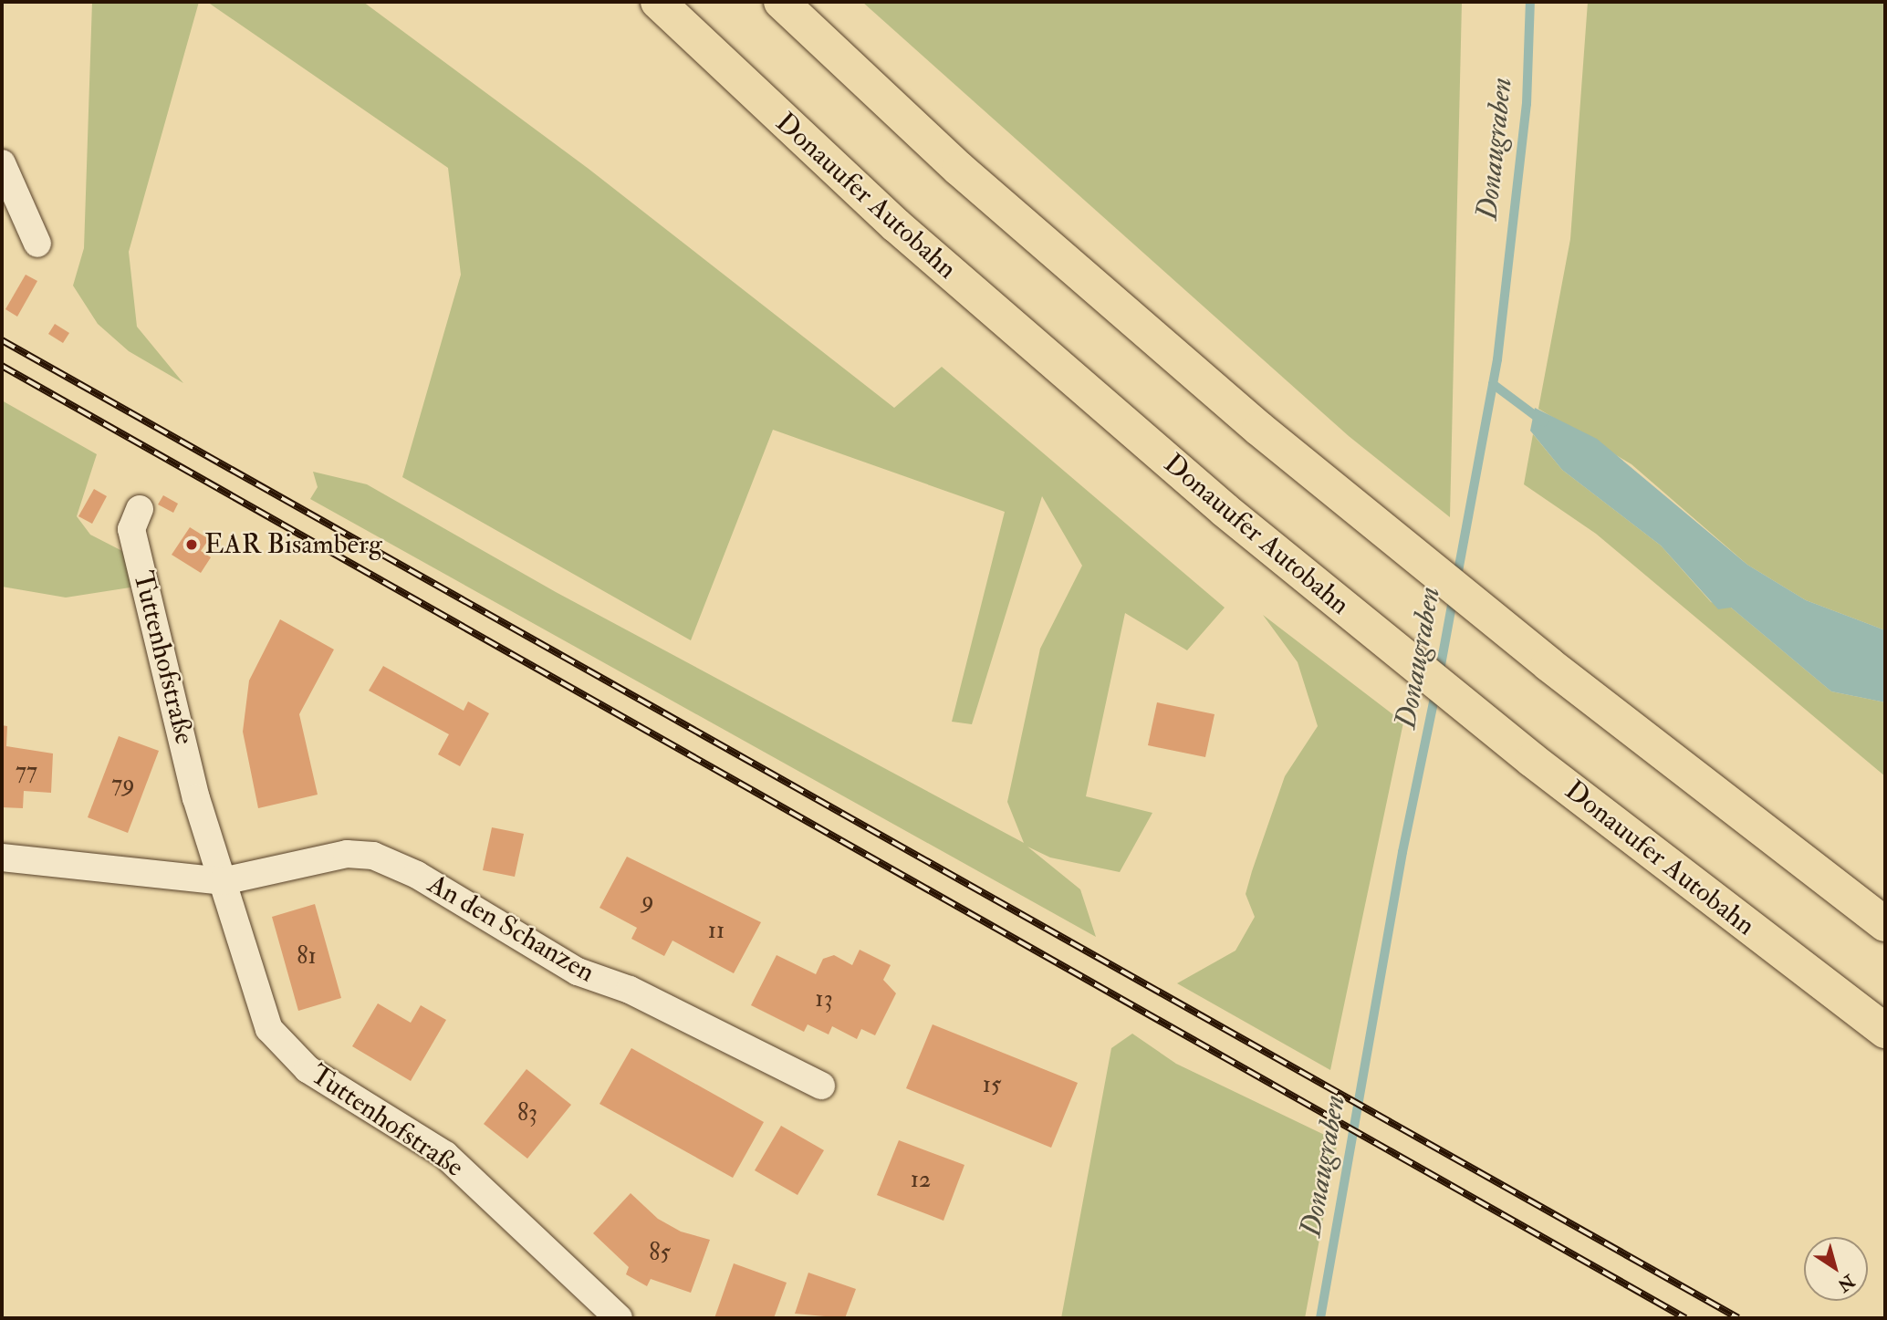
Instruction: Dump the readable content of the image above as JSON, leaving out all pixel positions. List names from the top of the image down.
{
  "streets": {
    "highway": ["Donauufer Autobahn"],
    "street": ["Tuttenhofstraße", "An den Schanzen"]
  },
  "crossings": [
    ["Tuttenhofstraße", "An den Schanzen"]
  ],
  "water": ["Donaugraben"],
  "places": ["EAR Bisamberg"],
  "house_numbers": [
    "77",
    "79",
    "9",
    "11",
    "81",
    "13",
    "15",
    "83",
    "12",
    "85"
  ],
  "north": "bottom right"
}
